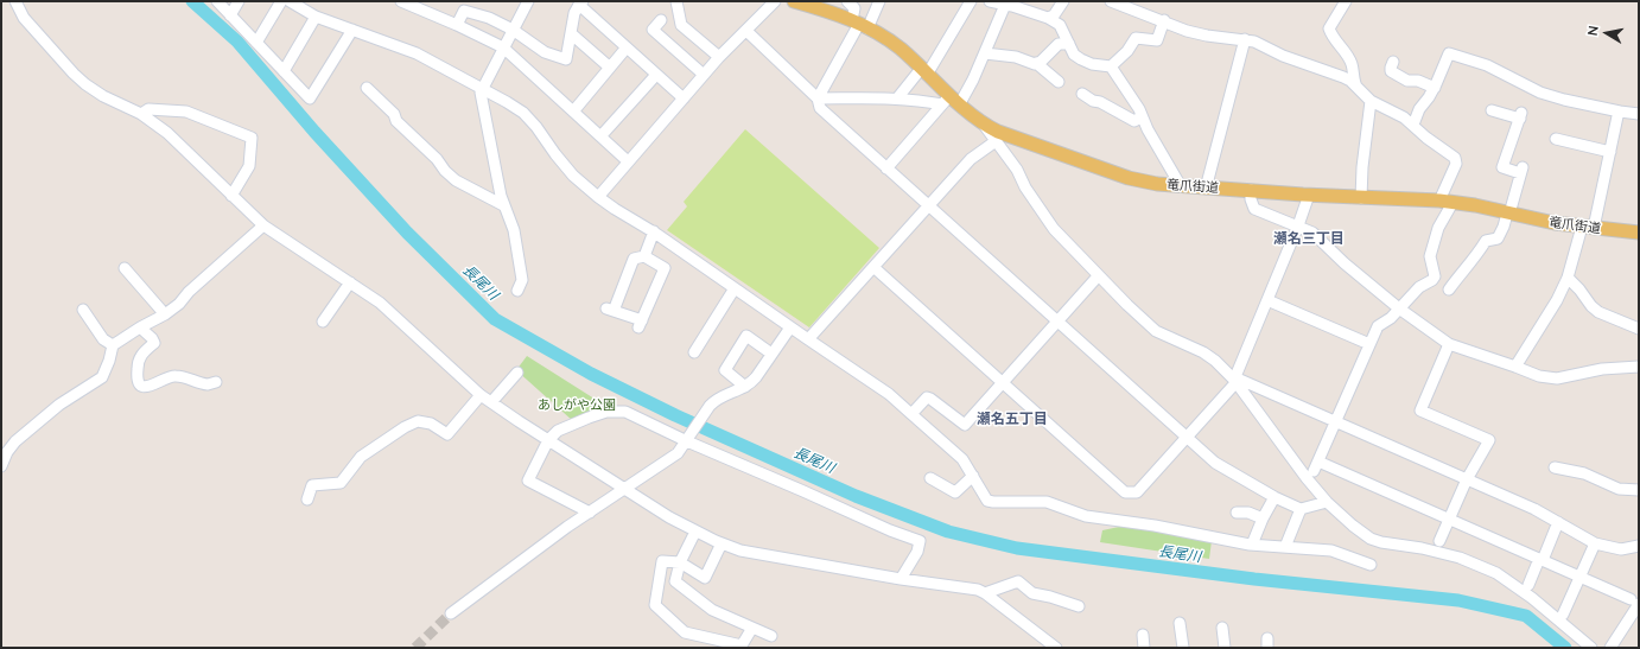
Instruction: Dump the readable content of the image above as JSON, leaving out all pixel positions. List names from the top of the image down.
{
  "streets": {
    "main road": ["竜爪街道"]
  },
  "districts": ["瀬名三丁目", "瀬名五丁目"],
  "water": ["長尾川"],
  "parks": ["あしがや公園"],
  "north": "left"
}
